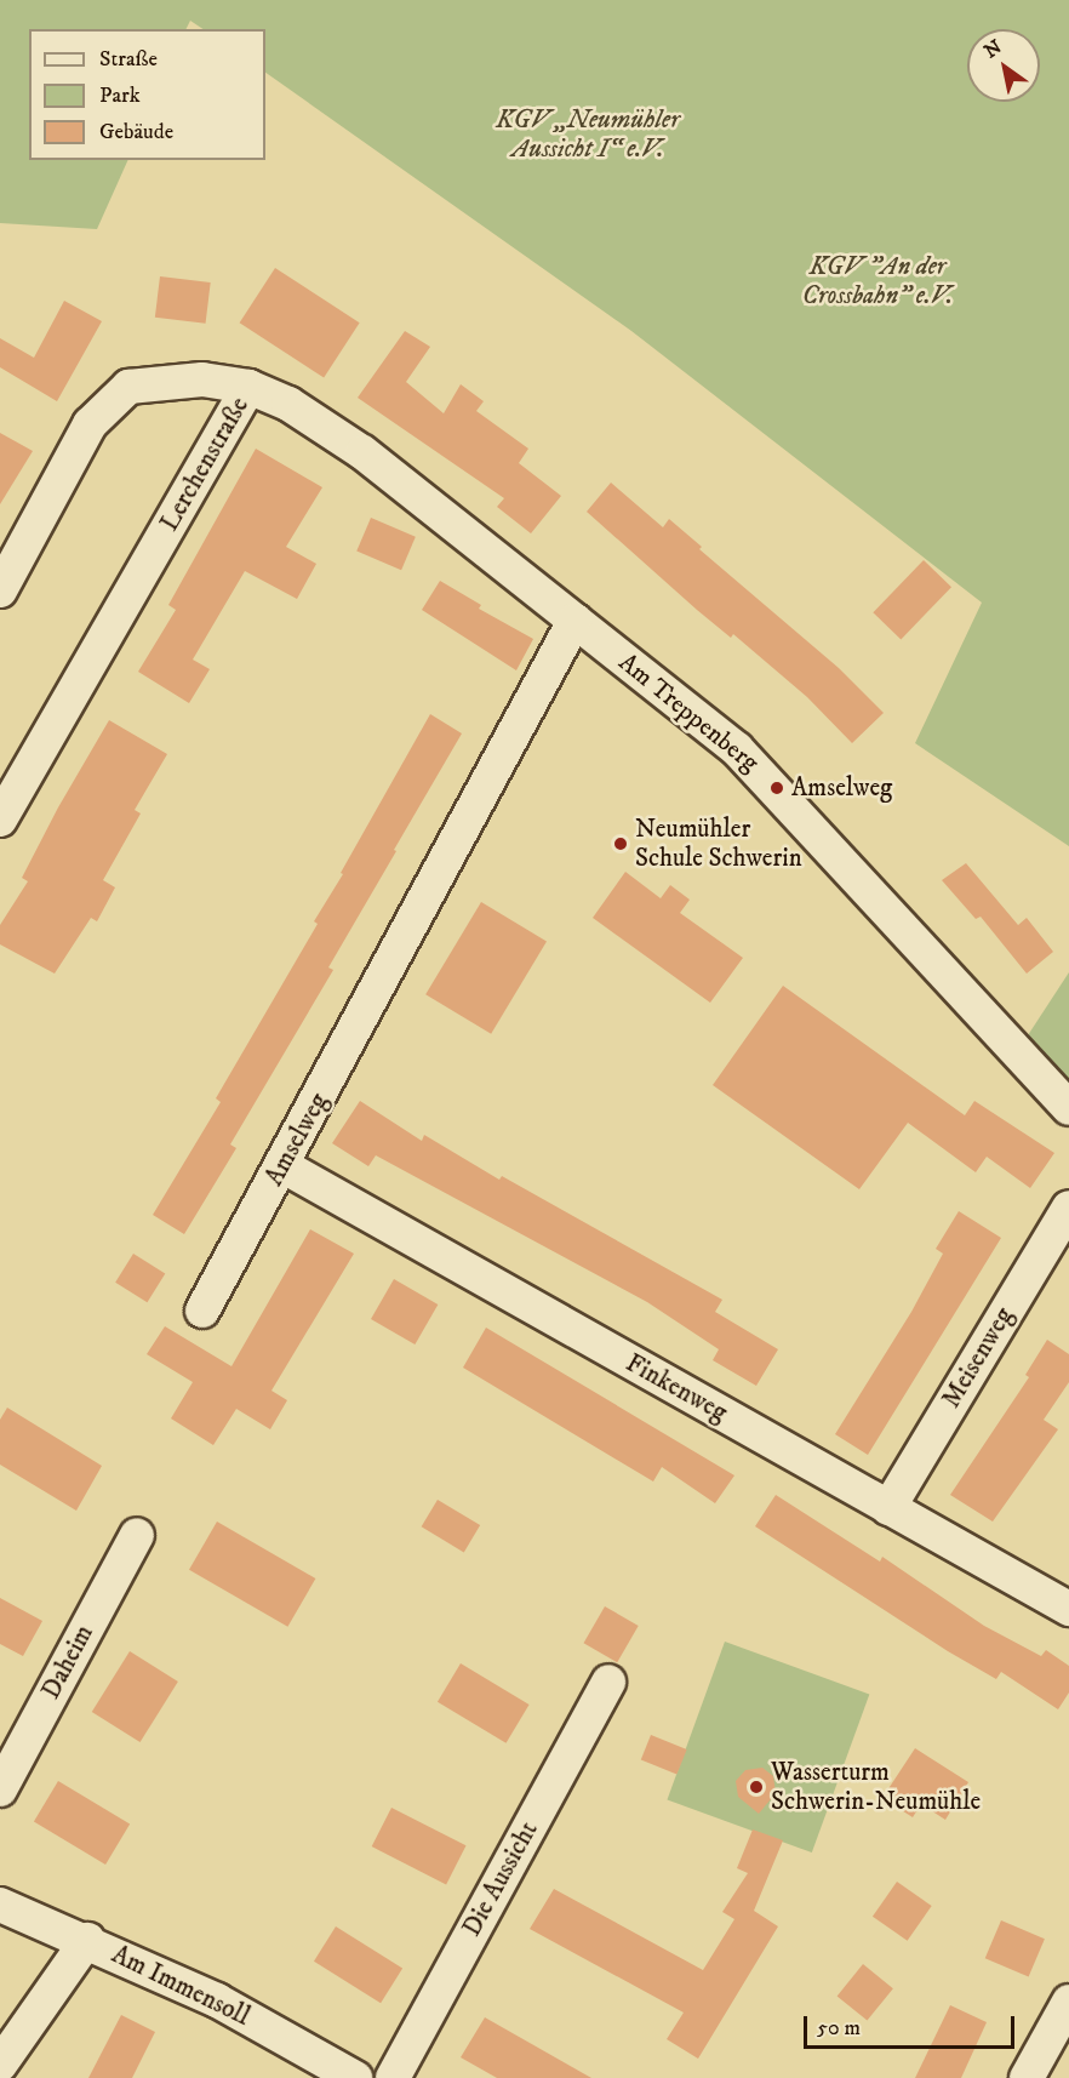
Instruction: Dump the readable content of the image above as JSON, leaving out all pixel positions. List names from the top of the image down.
{
  "streets": {
    "street": [
      "Lerchenstraße",
      "Am Treppenberg",
      "Amselweg",
      "Meisenweg",
      "Finkenweg",
      "Daheim",
      "Die Aussicht",
      "Am Immensoll"
    ]
  },
  "crossings": [
    ["Lerchenstraße", "Am Treppenberg"],
    ["Am Treppenberg", "Amselweg"],
    ["Amselweg", "Finkenweg"],
    ["Meisenweg", "Finkenweg"]
  ],
  "parks": ["KGV „Neumühler Aussicht I“ e.V.", "KGV \"An der Crossbahn\" e.V."],
  "places": ["Amselweg", "Neumühler Schule Schwerin", "Wasserturm Schwerin-Neumühle"],
  "legend": ["Straße", "Park", "Gebäude"],
  "scale_bar": "50 m",
  "north": "top left"
}
